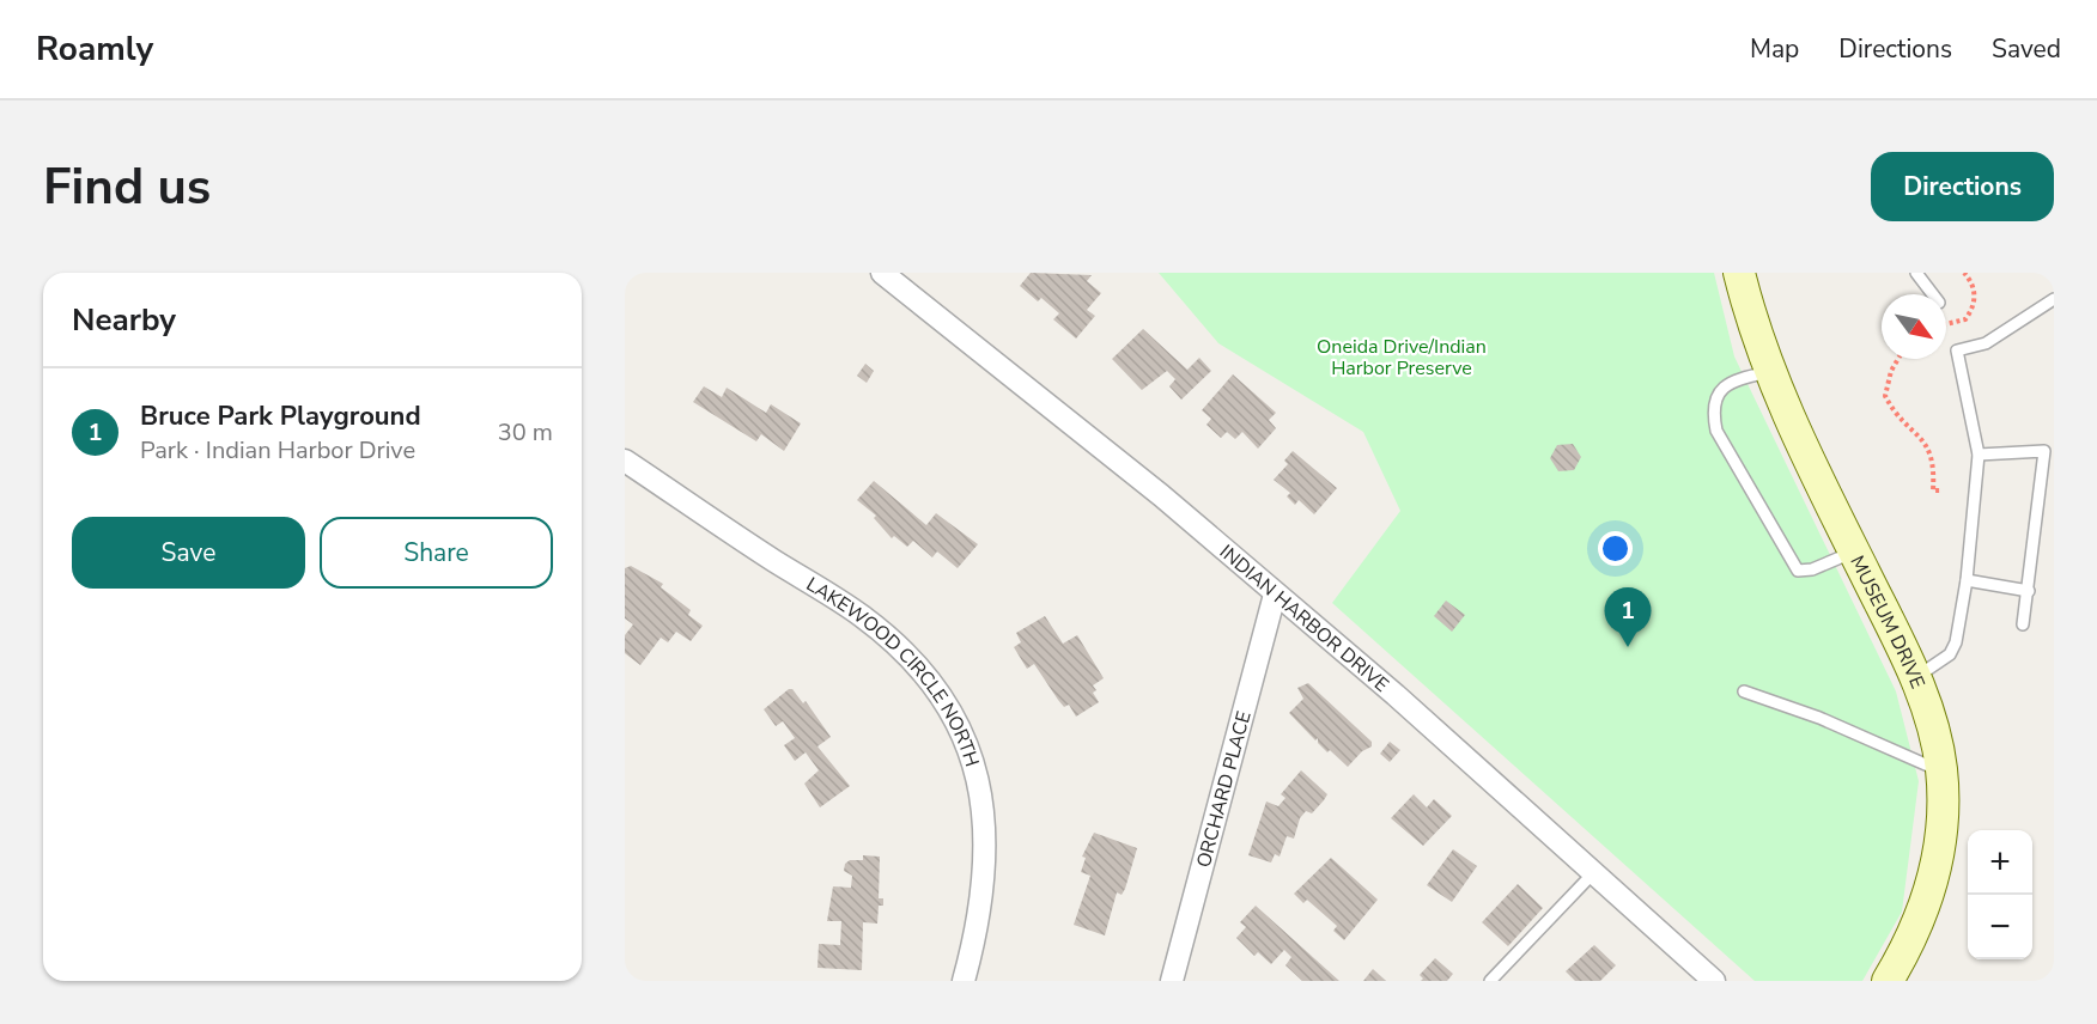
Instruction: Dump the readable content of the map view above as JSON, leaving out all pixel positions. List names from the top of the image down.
{
  "streets": {
    "main road": ["MUSEUM DRIVE"],
    "street": ["INDIAN HARBOR DRIVE", "LAKEWOOD CIRCLE NORTH", "ORCHARD PLACE"]
  },
  "crossings": [
    ["INDIAN HARBOR DRIVE", "ORCHARD PLACE"]
  ],
  "parks": ["Oneida Drive/Indian Harbor Preserve"],
  "north": "bottom right",
  "page": {
    "header": "Roamly",
    "nav": ["Map", "Directions", "Saved"],
    "buttons": [
      "Directions",
      ["Save", "Share"]
    ],
    "title": "Find us",
    "heading": "Nearby",
    "list": [
      {
        "mark": "1",
        "name": "Bruce Park Playground",
        "note": "Park · Indian Harbor Drive",
        "value": "30 m"
      }
    ],
    "pins": "1",
    "map_buttons": ["+", "−"]
  }
}
